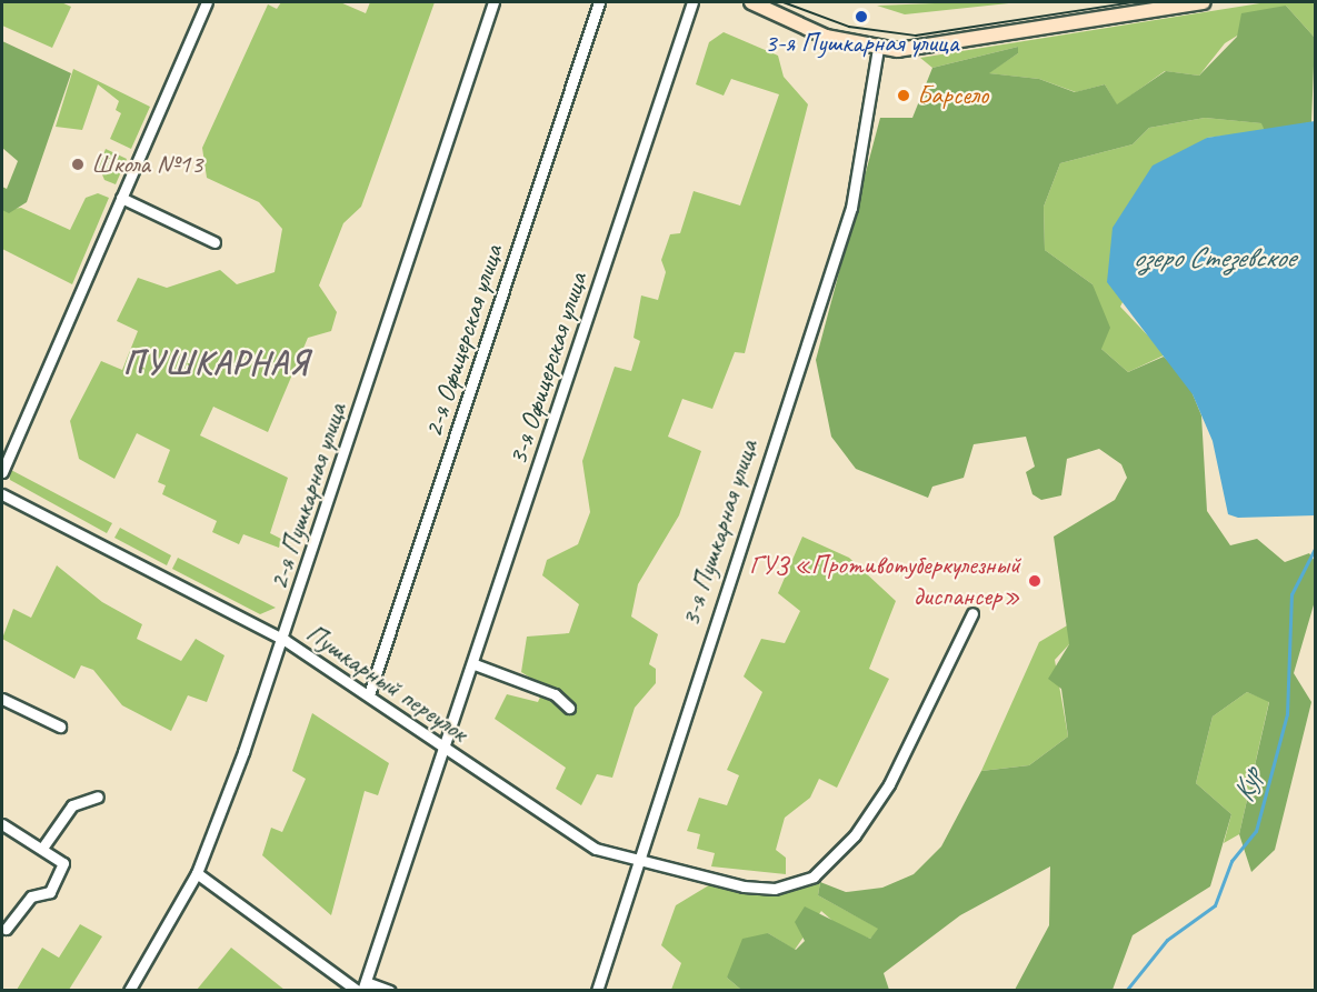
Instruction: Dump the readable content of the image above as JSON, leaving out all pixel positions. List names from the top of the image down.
{
  "streets": {
    "street": [
      "2-я Офицерская улица",
      "3-я Офицерская улица",
      "2-я Пушкарная улица",
      "3-я Пушкарная улица",
      "Пушкарный переулок"
    ]
  },
  "crossings": [
    ["2-я Офицерская улица", "Пушкарный переулок"],
    ["3-я Офицерская улица", "Пушкарный переулок"],
    ["2-я Пушкарная улица", "Пушкарный переулок"],
    ["3-я Пушкарная улица", "Пушкарный переулок"]
  ],
  "districts": ["ПУШКАРНАЯ"],
  "water": ["озеро Стезевское", "Кур"],
  "places": [
    "3-я Пушкарная улица",
    "Барсело",
    "Школа №13",
    "ГУЗ «Противотуберкулезный диспансер»"
  ]
}
